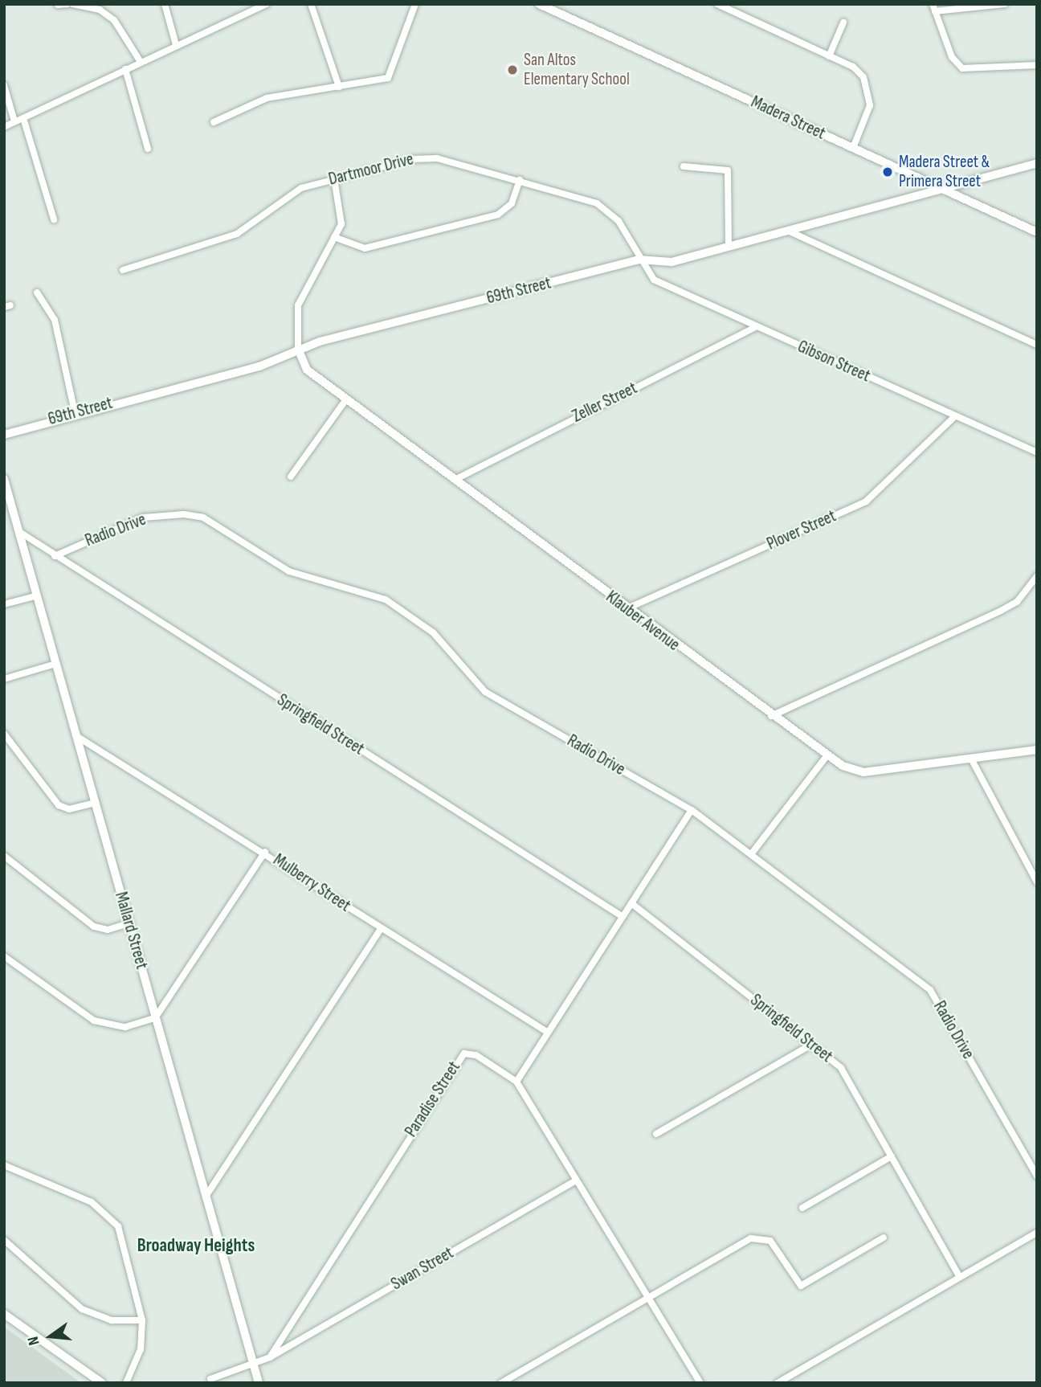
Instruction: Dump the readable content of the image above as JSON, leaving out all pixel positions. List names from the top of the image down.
{
  "streets": {
    "street": [
      "Madera Street",
      "Dartmoor Drive",
      "69th Street",
      "Gibson Street",
      "Zeller Street",
      "Radio Drive",
      "Plover Street",
      "Klauber Avenue",
      "Springfield Street",
      "Mulberry Street",
      "Mallard Street",
      "Paradise Street",
      "Swan Street"
    ]
  },
  "crossings": [
    ["Madera Street", "69th Street"],
    ["Dartmoor Drive", "69th Street"],
    ["Dartmoor Drive", "Gibson Street"],
    ["69th Street", "Gibson Street"],
    ["69th Street", "Klauber Avenue"],
    ["Gibson Street", "Zeller Street"],
    ["Gibson Street", "Plover Street"],
    ["Zeller Street", "Klauber Avenue"],
    ["Radio Drive", "Springfield Street"],
    ["Plover Street", "Klauber Avenue"],
    ["Springfield Street", "Mallard Street"],
    ["Mulberry Street", "Mallard Street"],
    ["Mallard Street", "Swan Street"],
    ["Paradise Street", "Swan Street"]
  ],
  "districts": ["Broadway Heights"],
  "places": ["San Altos Elementary School", "Madera Street & Primera Street"],
  "north": "left"
}
